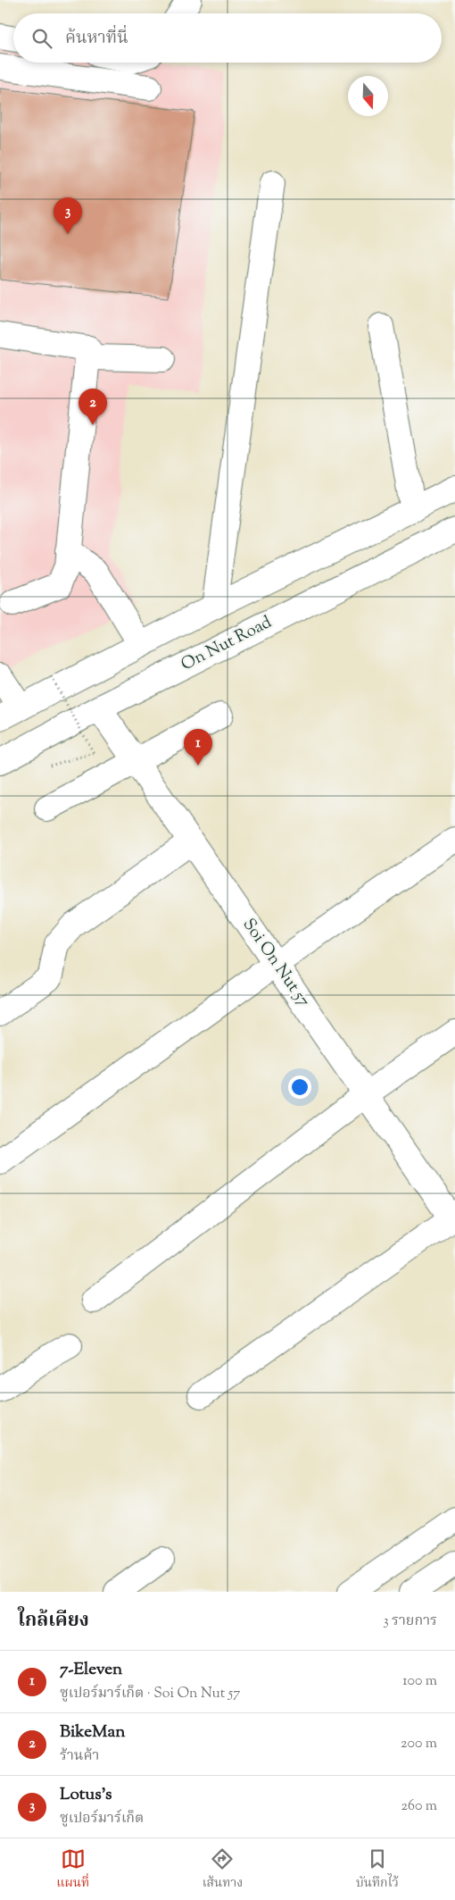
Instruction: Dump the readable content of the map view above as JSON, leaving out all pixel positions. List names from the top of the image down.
{
  "streets": {
    "street": ["On Nut Road", "Soi On Nut 57"]
  },
  "crossings": [
    ["On Nut Road", "Soi On Nut 57"]
  ],
  "north": "bottom",
  "page": {
    "search": "ค้นหาที่นี่",
    "pins": ["3", "2", "1"],
    "heading": ["ใกล้เคียง", "3 รายการ"],
    "list": [
      {
        "mark": "1",
        "name": "7-Eleven",
        "note": "ซูเปอร์มาร์เก็ต · Soi On Nut 57",
        "value": "100 m"
      },
      {
        "mark": "2",
        "name": "BikeMan",
        "note": "ร้านค้า",
        "value": "200 m"
      },
      {
        "mark": "3",
        "name": "Lotus's",
        "note": "ซูเปอร์มาร์เก็ต",
        "value": "260 m"
      }
    ],
    "nav": ["แผนที่", "เส้นทาง", "บันทึกไว้"]
  }
}
